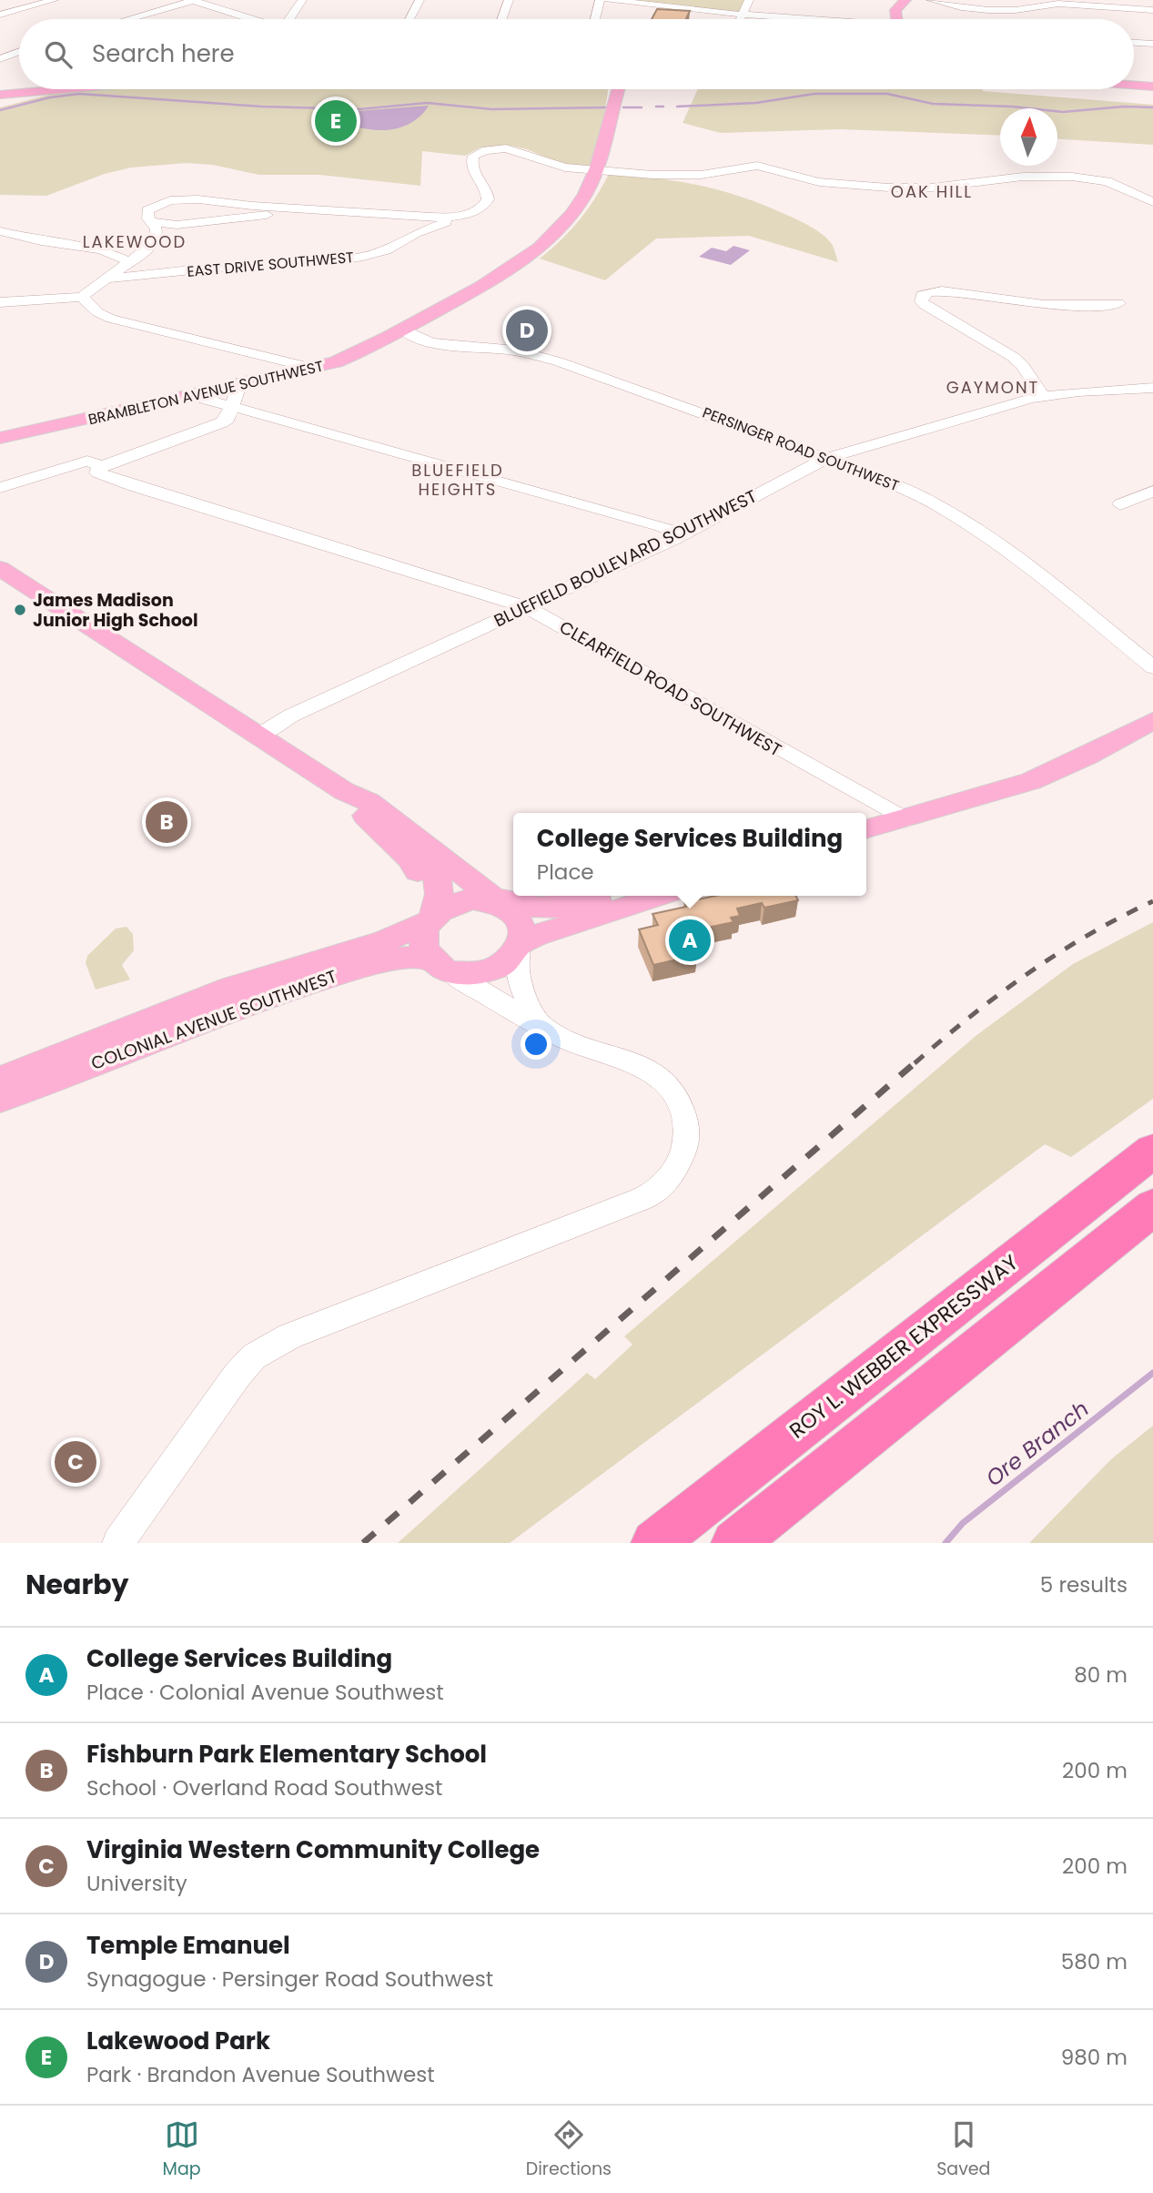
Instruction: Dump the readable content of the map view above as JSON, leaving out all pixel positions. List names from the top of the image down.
{
  "streets": {
    "highway": ["ROY L. WEBBER EXPRESSWAY"],
    "main road": ["BRAMBLETON AVENUE SOUTHWEST", "COLONIAL AVENUE SOUTHWEST"],
    "street": [
      "EAST DRIVE SOUTHWEST",
      "PERSINGER ROAD SOUTHWEST",
      "BLUEFIELD BOULEVARD SOUTHWEST",
      "CLEARFIELD ROAD SOUTHWEST"
    ]
  },
  "crossings": [
    ["EAST DRIVE SOUTHWEST", "BRAMBLETON AVENUE SOUTHWEST"],
    ["BRAMBLETON AVENUE SOUTHWEST", "PERSINGER ROAD SOUTHWEST"],
    ["PERSINGER ROAD SOUTHWEST", "BLUEFIELD BOULEVARD SOUTHWEST"],
    ["BLUEFIELD BOULEVARD SOUTHWEST", "CLEARFIELD ROAD SOUTHWEST"]
  ],
  "districts": [
    "OAK HILL",
    "LAKEWOOD",
    "GAYMONT",
    "BLUEFIELD HEIGHTS"
  ],
  "water": ["Ore Branch"],
  "places": ["James Madison Junior High School"],
  "north": "top",
  "page": {
    "search": "Search here",
    "pins": [
      "E",
      "D",
      "B",
      "A",
      "C"
    ],
    "popup": ["College Services Building", "Place"],
    "heading": ["Nearby", "5 results"],
    "list": [
      {
        "mark": "A",
        "name": "College Services Building",
        "note": "Place · Colonial Avenue Southwest",
        "value": "80 m"
      },
      {
        "mark": "B",
        "name": "Fishburn Park Elementary School",
        "note": "School · Overland Road Southwest",
        "value": "200 m"
      },
      {
        "mark": "C",
        "name": "Virginia Western Community College",
        "note": "University",
        "value": "200 m"
      },
      {
        "mark": "D",
        "name": "Temple Emanuel",
        "note": "Synagogue · Persinger Road Southwest",
        "value": "580 m"
      },
      {
        "mark": "E",
        "name": "Lakewood Park",
        "note": "Park · Brandon Avenue Southwest",
        "value": "980 m"
      }
    ],
    "nav": ["Map", "Directions", "Saved"]
  }
}
